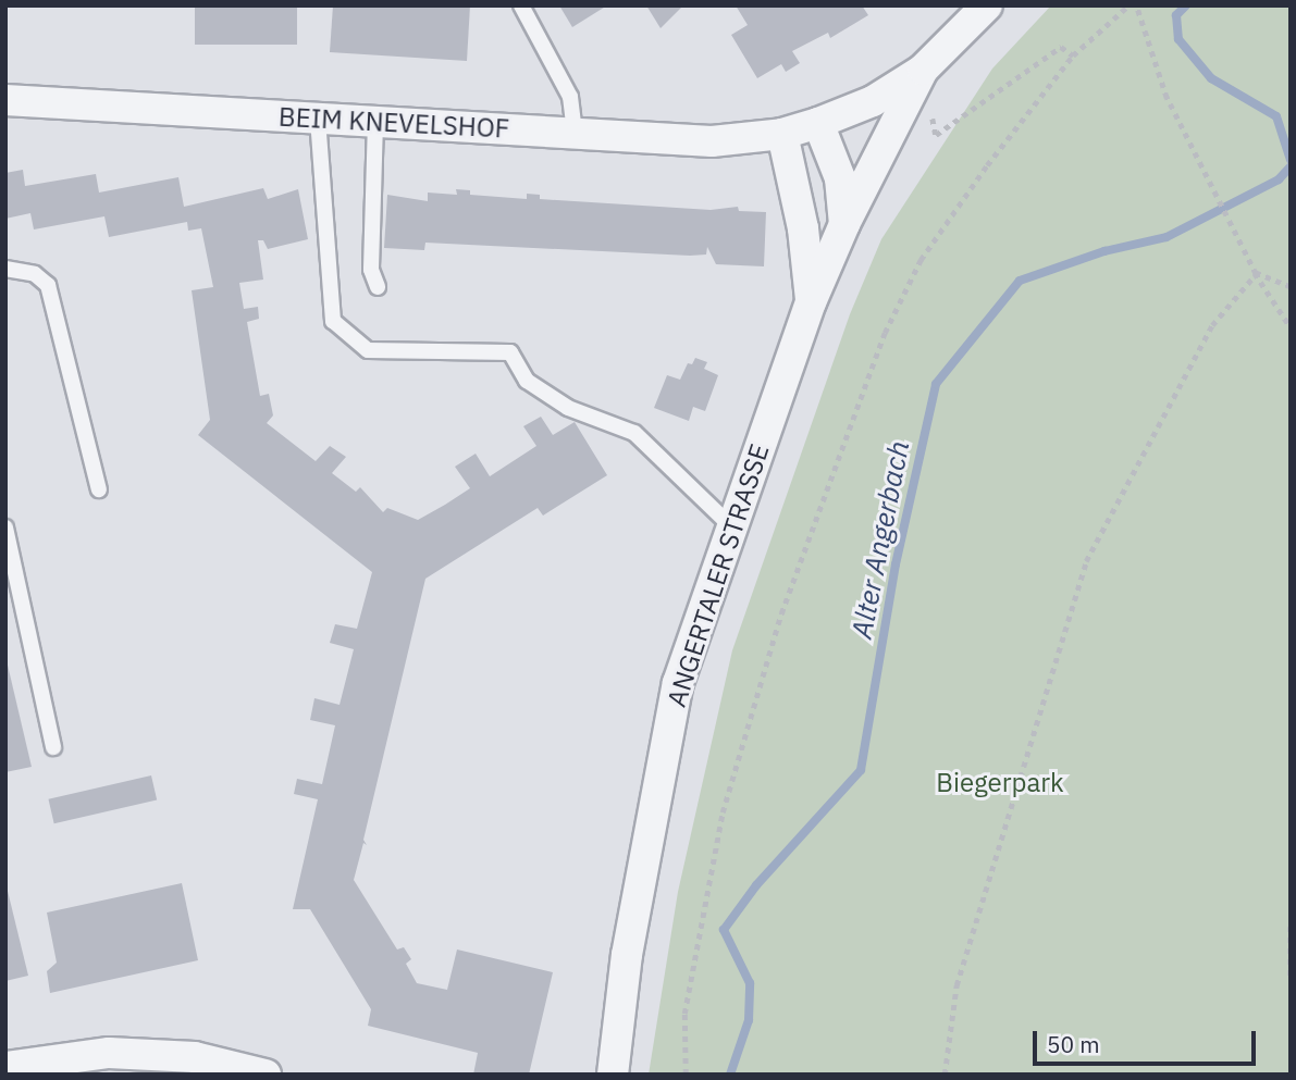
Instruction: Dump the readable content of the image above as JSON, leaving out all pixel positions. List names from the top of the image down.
{
  "streets": {
    "street": ["BEIM KNEVELSHOF", "ANGERTALER STRASSE"]
  },
  "crossings": [
    ["BEIM KNEVELSHOF", "ANGERTALER STRASSE"]
  ],
  "water": ["Alter Angerbach"],
  "parks": ["Biegerpark"],
  "scale_bar": "50 m"
}
